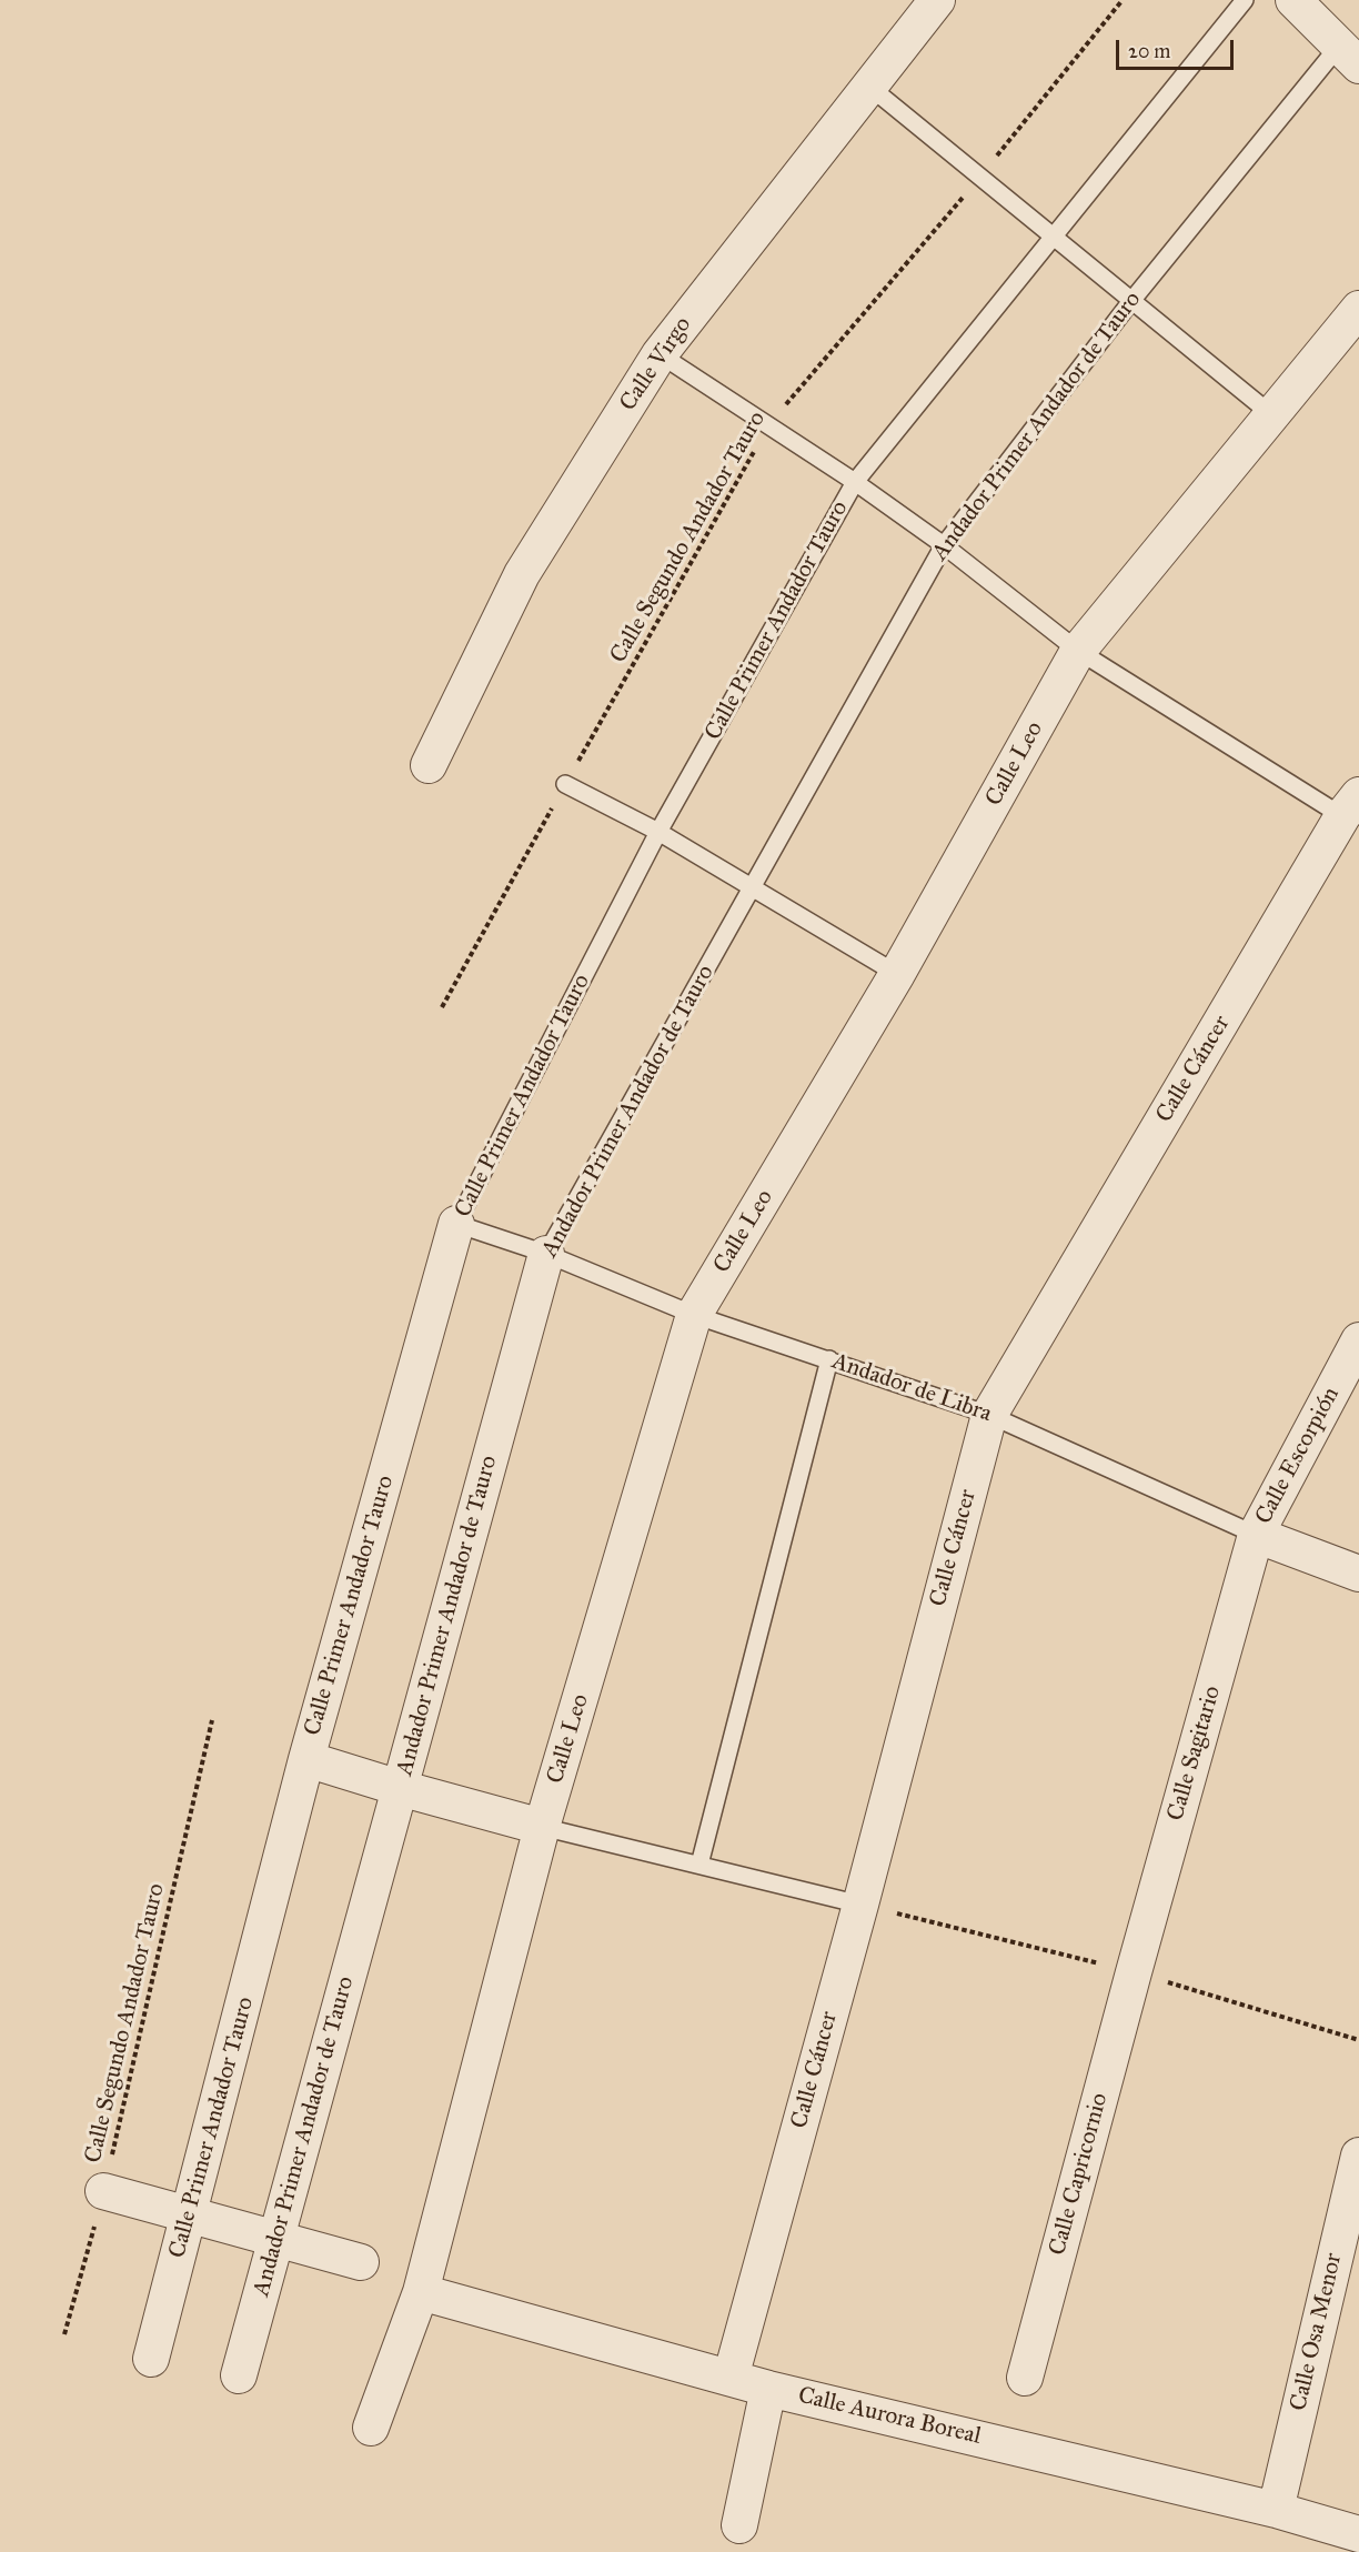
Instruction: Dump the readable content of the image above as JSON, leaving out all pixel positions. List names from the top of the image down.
{
  "streets": {
    "street": [
      "Calle Virgo",
      "Andador Primer Andador de Tauro",
      "Calle Primer Andador Tauro",
      "Calle Leo",
      "Calle Cáncer",
      "Andador de Libra",
      "Calle Escorpión",
      "Calle Sagitario",
      "Calle Capricornio",
      "Calle Osa Menor",
      "Calle Aurora Boreal"
    ],
    "path": ["Calle Segundo Andador Tauro"]
  },
  "crossings": [
    ["Andador Primer Andador de Tauro", "Andador de Libra"],
    ["Calle Primer Andador Tauro", "Andador de Libra"],
    ["Calle Leo", "Andador de Libra"],
    ["Calle Leo", "Calle Aurora Boreal"],
    ["Calle Cáncer", "Andador de Libra"],
    ["Calle Cáncer", "Calle Aurora Boreal"],
    ["Andador de Libra", "Calle Escorpión"],
    ["Andador de Libra", "Calle Sagitario"],
    ["Calle Escorpión", "Calle Sagitario"],
    ["Calle Sagitario", "Calle Capricornio"],
    ["Calle Osa Menor", "Calle Aurora Boreal"]
  ],
  "scale_bar": "20 m"
}
